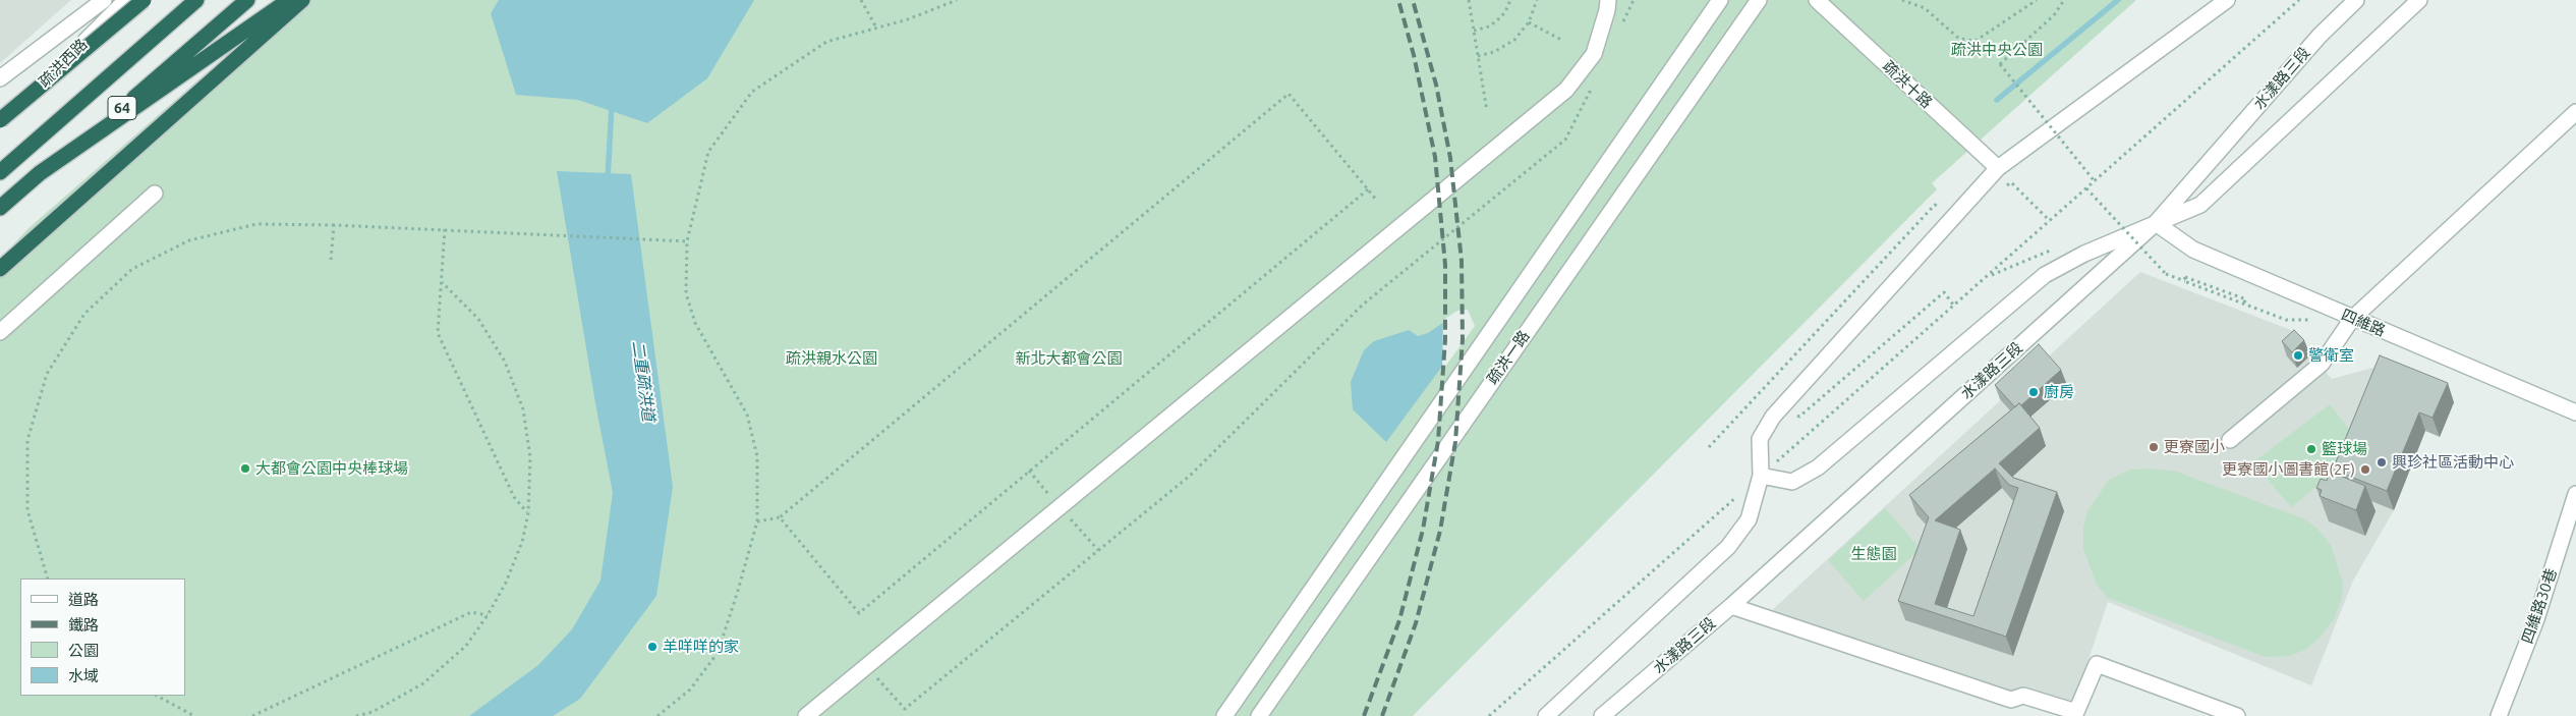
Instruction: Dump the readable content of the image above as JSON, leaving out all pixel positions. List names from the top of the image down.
{
  "streets": {
    "highway": ["64"],
    "street": [
      "疏洪西路",
      "水漾路三段",
      "疏洪十路",
      "四維路",
      "疏洪一路",
      "四維路30巷"
    ]
  },
  "crossings": [
    ["水漾路三段", "四維路"]
  ],
  "water": ["二重疏洪道"],
  "parks": [
    "疏洪中央公園",
    "疏洪親水公園",
    "新北大都會公園",
    "生態園"
  ],
  "places": [
    "警衛室",
    "廚房",
    "更寮國小",
    "籃球場",
    "興珍社區活動中心",
    "大都會公園中央棒球場",
    "更寮國小圖書館(2F)",
    "羊咩咩的家"
  ],
  "legend": [
    "道路",
    "鐵路",
    "公園",
    "水域"
  ]
}
